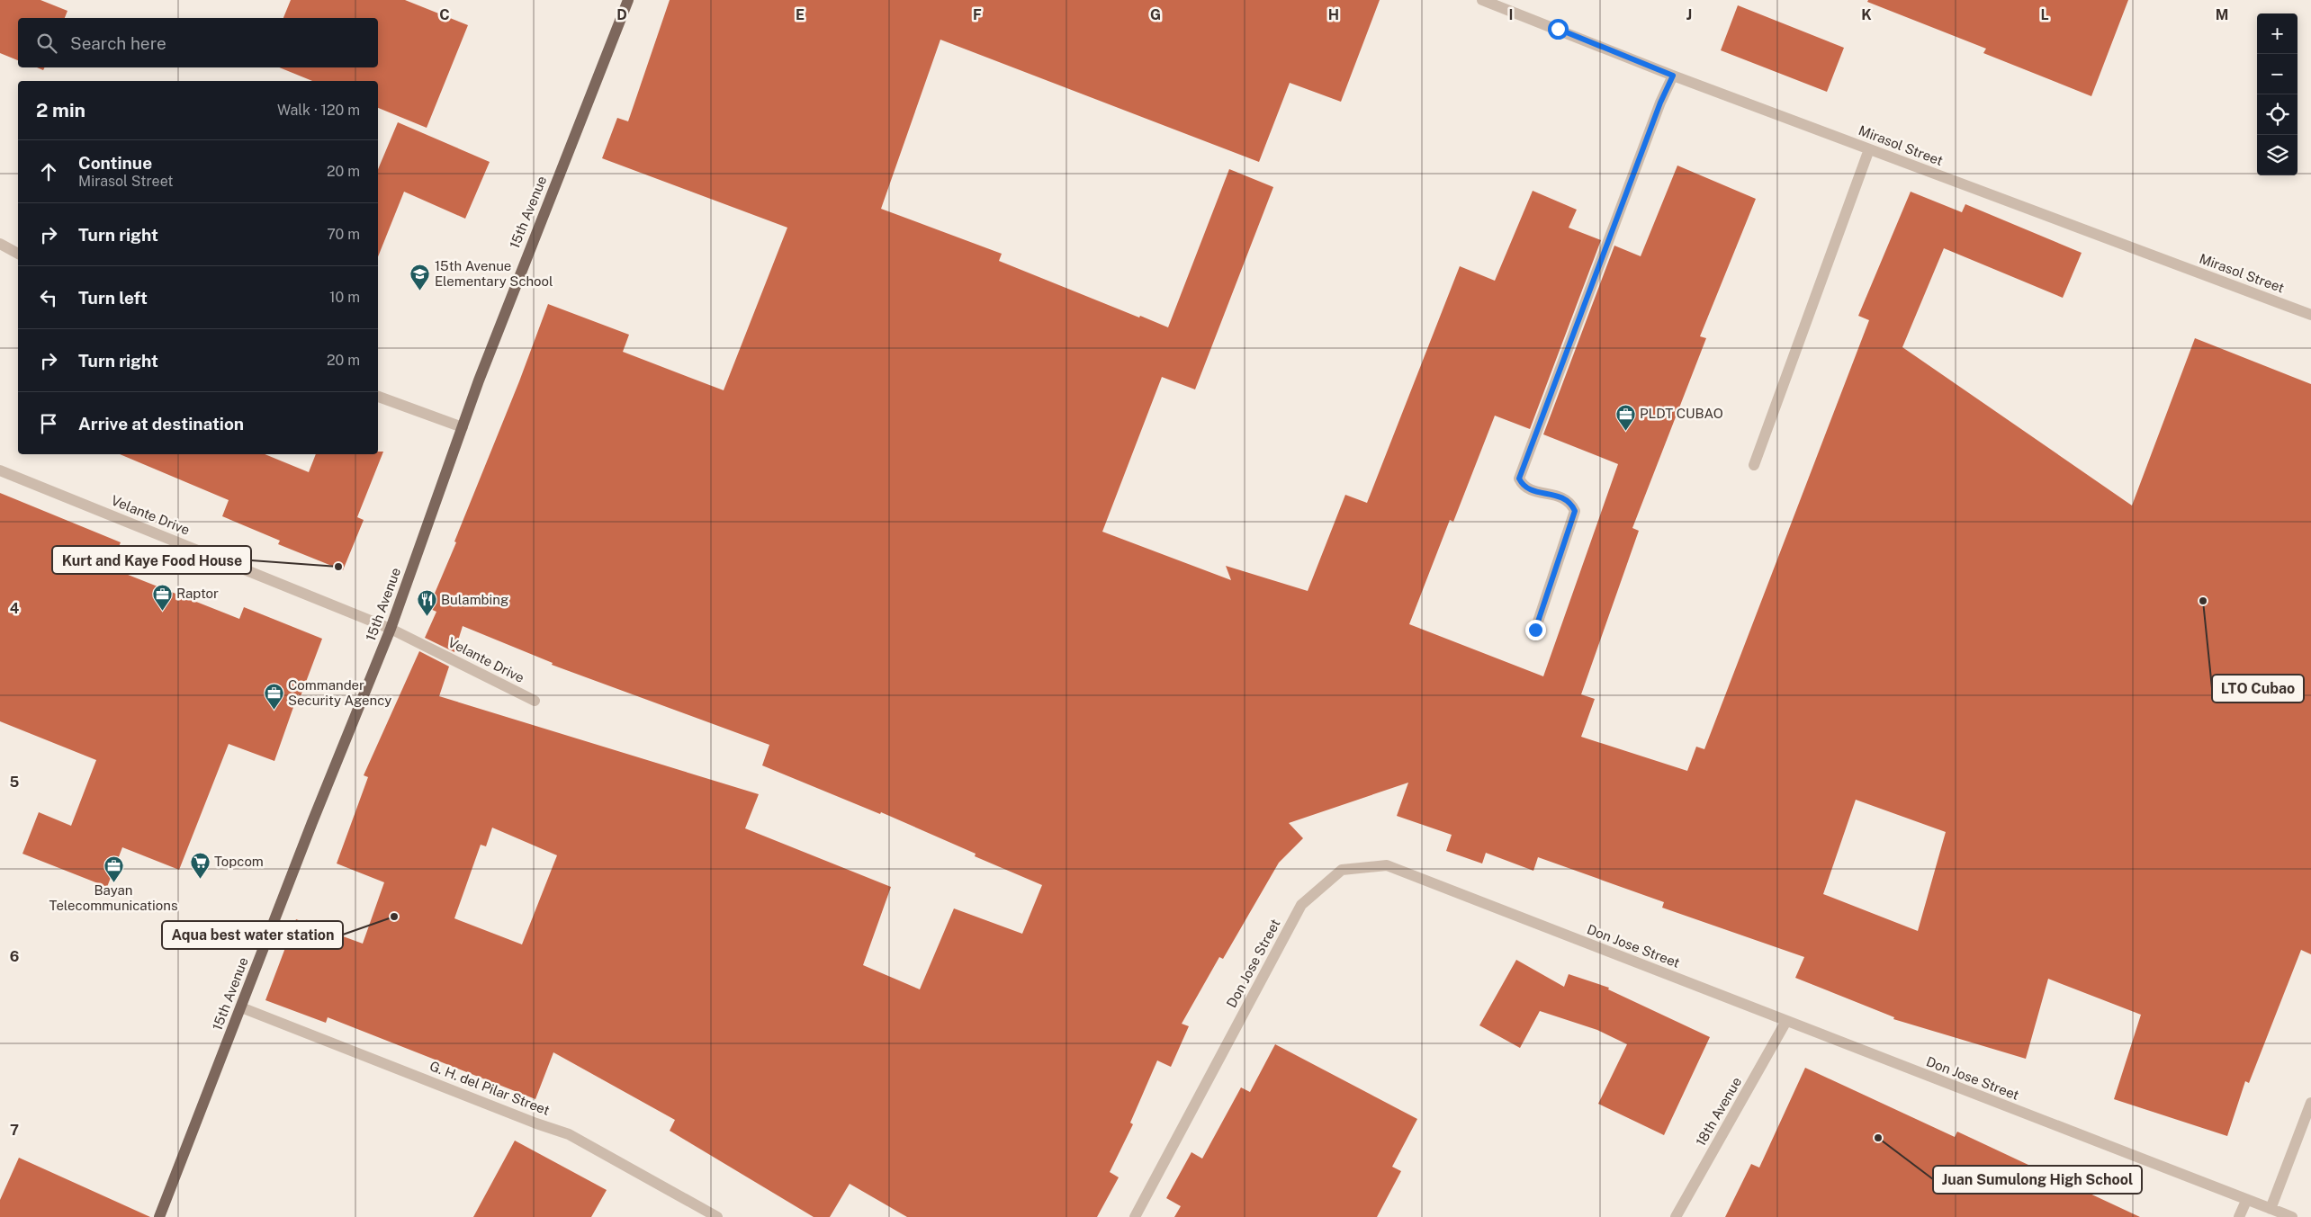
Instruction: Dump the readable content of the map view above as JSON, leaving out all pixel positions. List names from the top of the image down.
{
  "streets": {
    "main road": ["15th Avenue"],
    "street": [
      "Mirasol Street",
      "Velante Drive",
      "Don Jose Street",
      "G. H. del Pilar Street",
      "18th Avenue"
    ]
  },
  "crossings": [
    ["15th Avenue", "Velante Drive"],
    ["15th Avenue", "G. H. del Pilar Street"],
    ["Don Jose Street", "18th Avenue"]
  ],
  "places": {
    "school or university": ["15th Avenue Elementary School"],
    "office": [
      "PLDT CUBAO",
      "Raptor",
      "Commander Security Agency",
      "Bayan Telecommunications"
    ],
    "other": [
      "Kurt and Kaye Food House",
      "LTO Cubao",
      "Aqua best water station",
      "Juan Sumulong High School"
    ],
    "restaurant": ["Bulambing"],
    "supermarket": ["Topcom"]
  },
  "page": {
    "map_buttons": ["+", "−"],
    "search": "Search here",
    "heading": ["2 min", "Walk · 120 m"],
    "list": [
      ["Continue", "Mirasol Street", "20 m"],
      ["Turn right", "70 m"],
      ["Turn left", "10 m"],
      ["Turn right", "20 m"],
      "Arrive at destination"
    ]
  },
  "grid": {
    "columns": [
      "C",
      "D",
      "E",
      "F",
      "G",
      "H",
      "I",
      "J",
      "K",
      "L",
      "M"
    ],
    "rows": [
      "4",
      "5",
      "6",
      "7"
    ]
  }
}
